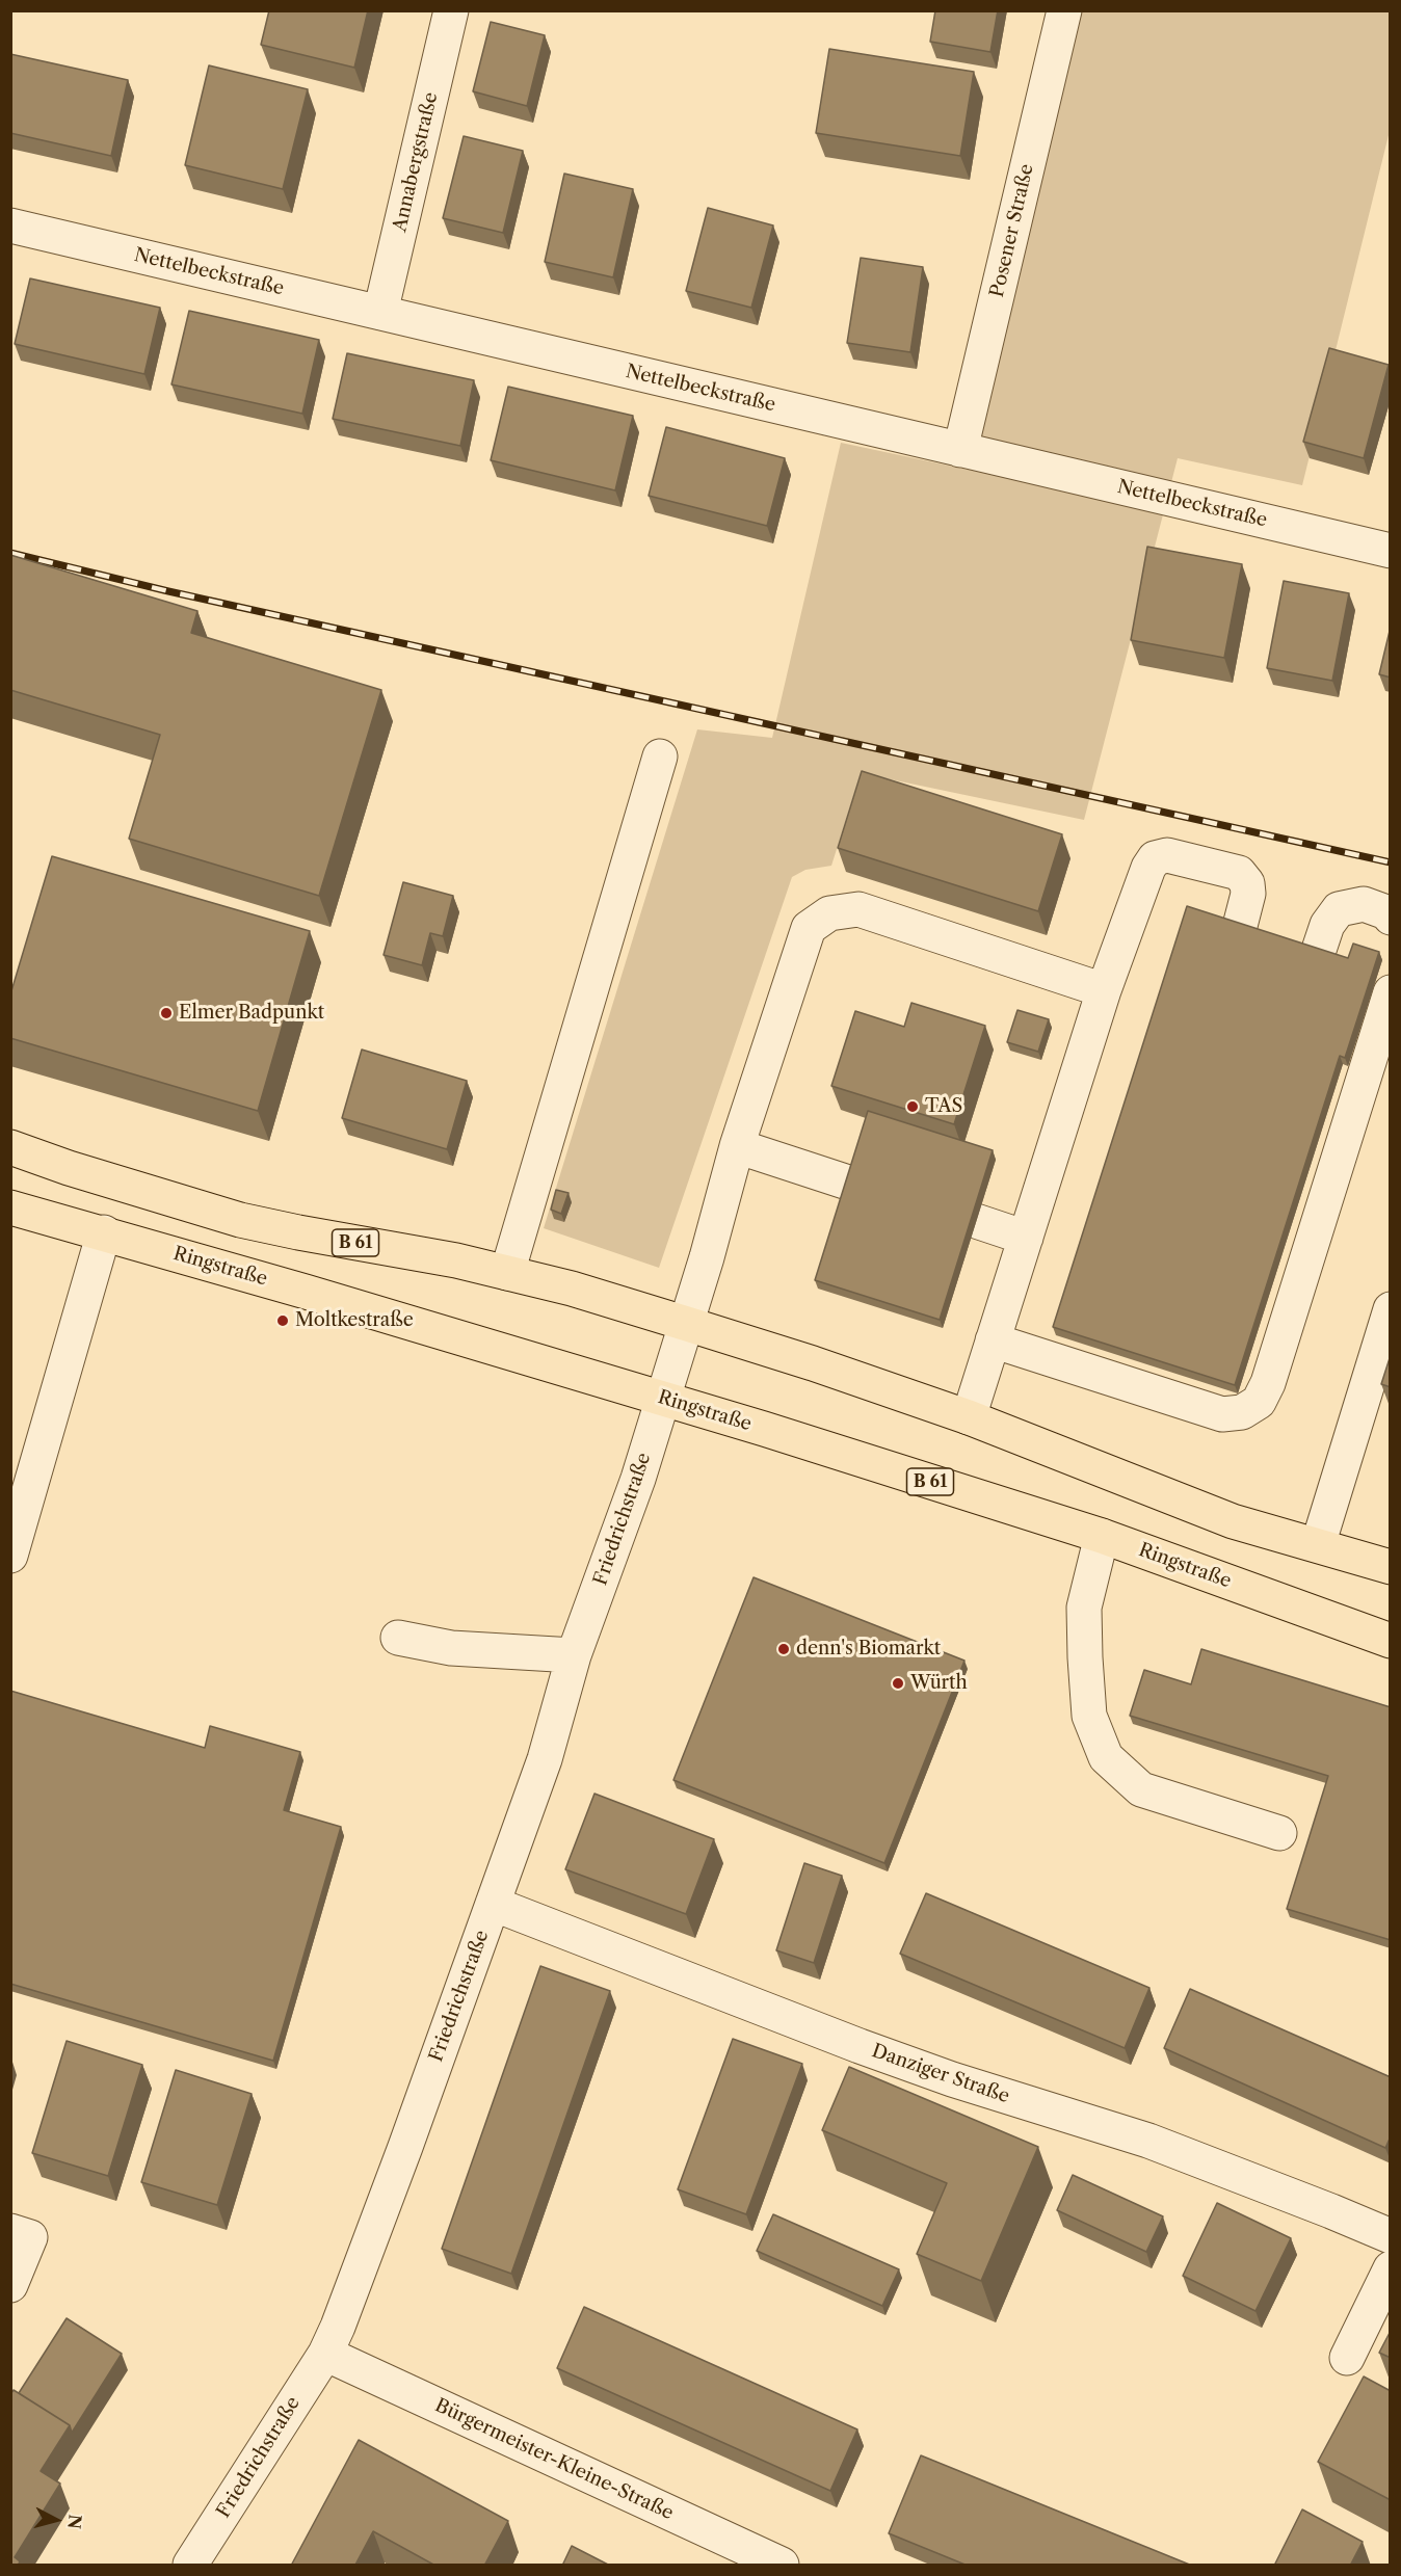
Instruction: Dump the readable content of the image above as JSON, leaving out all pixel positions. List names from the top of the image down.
{
  "streets": {
    "main road": ["B 61", "Ringstraße"],
    "street": [
      "Annabergstraße",
      "Posener Straße",
      "Nettelbeckstraße",
      "Friedrichstraße",
      "Danziger Straße",
      "Bürgermeister-Kleine-Straße"
    ]
  },
  "crossings": [
    ["Annabergstraße", "Nettelbeckstraße"],
    ["Posener Straße", "Nettelbeckstraße"],
    ["B 61", "Friedrichstraße"],
    ["Ringstraße", "Friedrichstraße"],
    ["Friedrichstraße", "Danziger Straße"],
    ["Friedrichstraße", "Bürgermeister-Kleine-Straße"]
  ],
  "places": [
    "Elmer Badpunkt",
    "TAS",
    "Moltkestraße",
    "denn's Biomarkt",
    "Würth"
  ],
  "north": "right"
}
